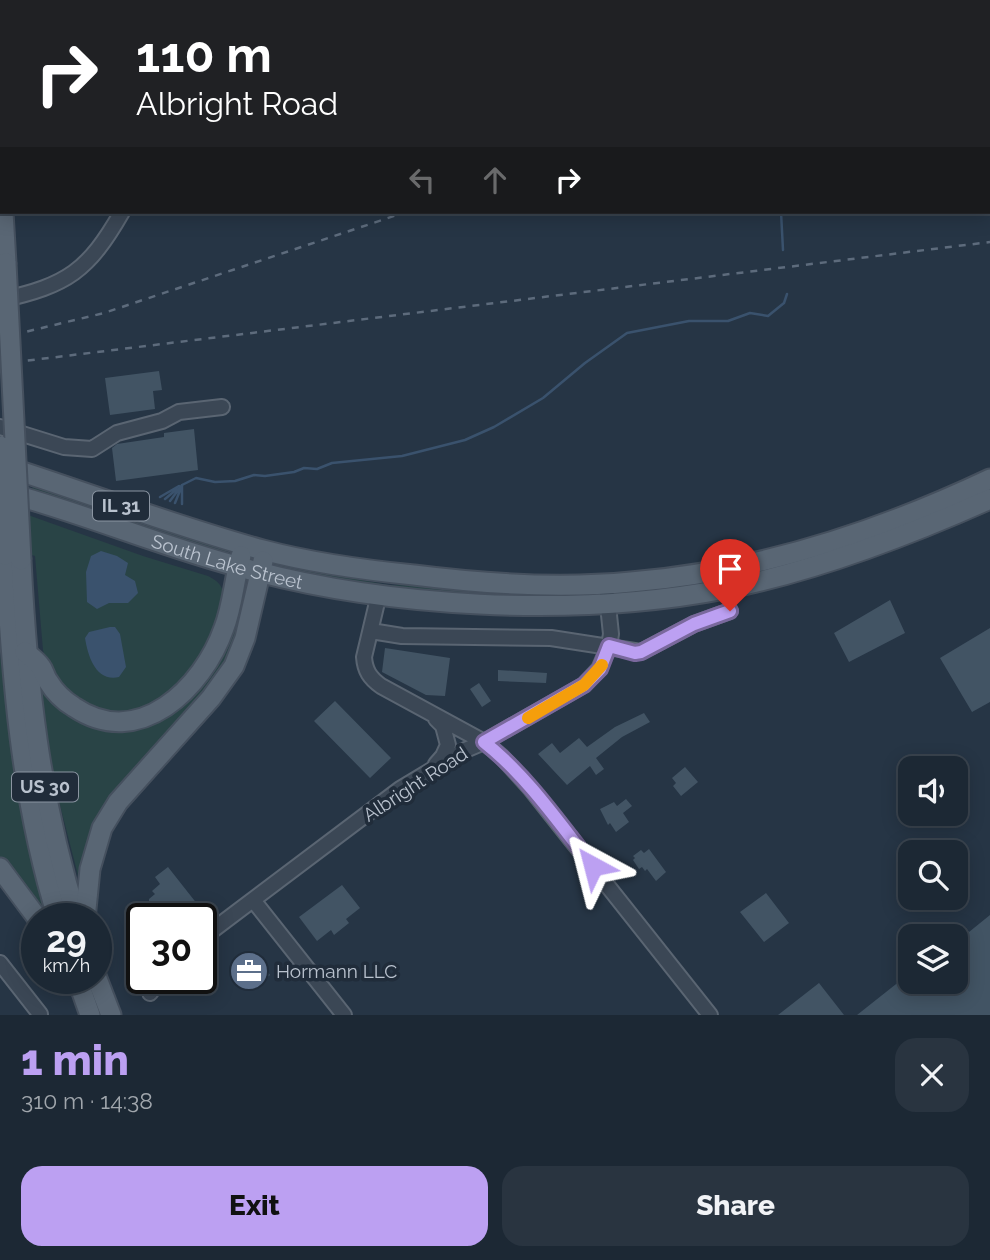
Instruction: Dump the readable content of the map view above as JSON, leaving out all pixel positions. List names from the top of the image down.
{
  "streets": {
    "main road": ["IL 31", "South Lake Street", "US 30"],
    "street": ["Albright Road"]
  },
  "crossings": [
    ["IL 31", "South Lake Street"],
    ["IL 31", "Albright Road"],
    ["South Lake Street", "Albright Road"]
  ],
  "places": {
    "office": ["Hormann LLC"]
  },
  "page": {
    "turn": ["110 m", "Albright Road"],
    "speed": "29 km/h",
    "limit": "30",
    "heading": ["1 min", "310 m · 14:38"],
    "buttons": ["Exit", "Share"]
  }
}
